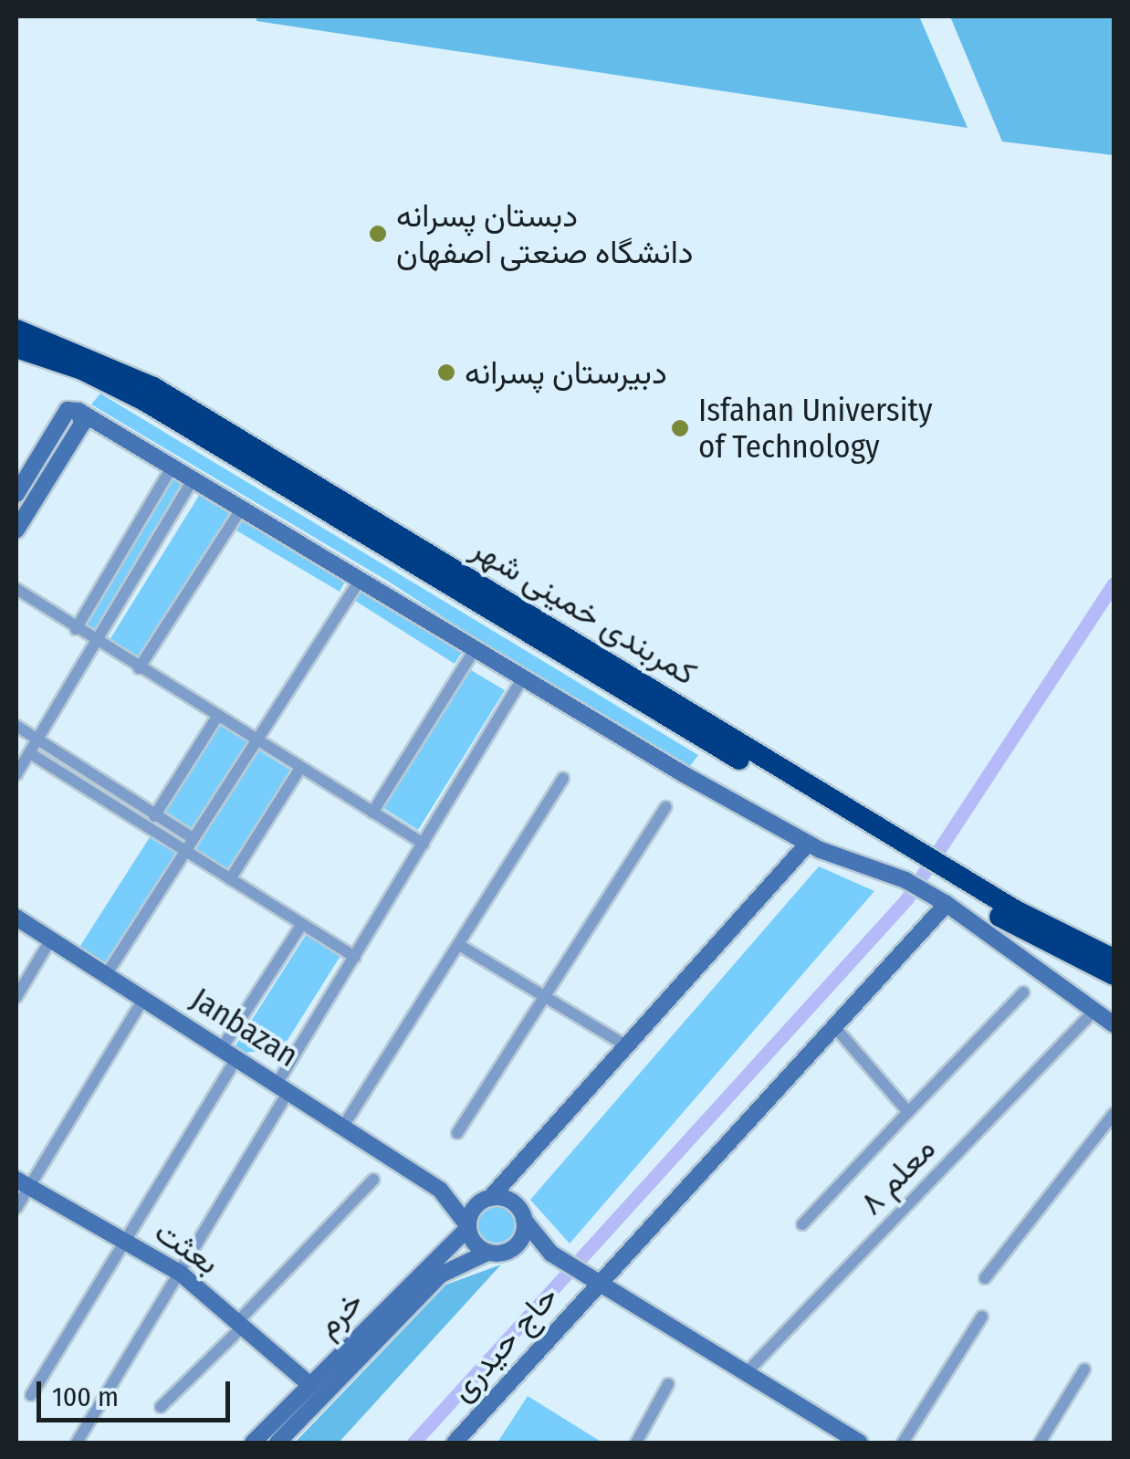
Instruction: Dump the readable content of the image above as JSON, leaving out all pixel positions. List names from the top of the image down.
{
  "streets": {
    "highway": ["کمربندی خمینی شهر"],
    "street": [
      "Janbazan",
      "معلم ۸",
      "بعثت",
      "خرم",
      "حاج حیدری"
    ]
  },
  "crossings": [
    ["کمربندی خمینی شهر", "حاج حیدری"],
    ["بعثت", "خرم"]
  ],
  "places": ["دبستان پسرانه دانشگاه صنعتی اصفهان", "دبیرستان پسرانه", "Isfahan University of Technology"],
  "scale_bar": "100 m"
}
